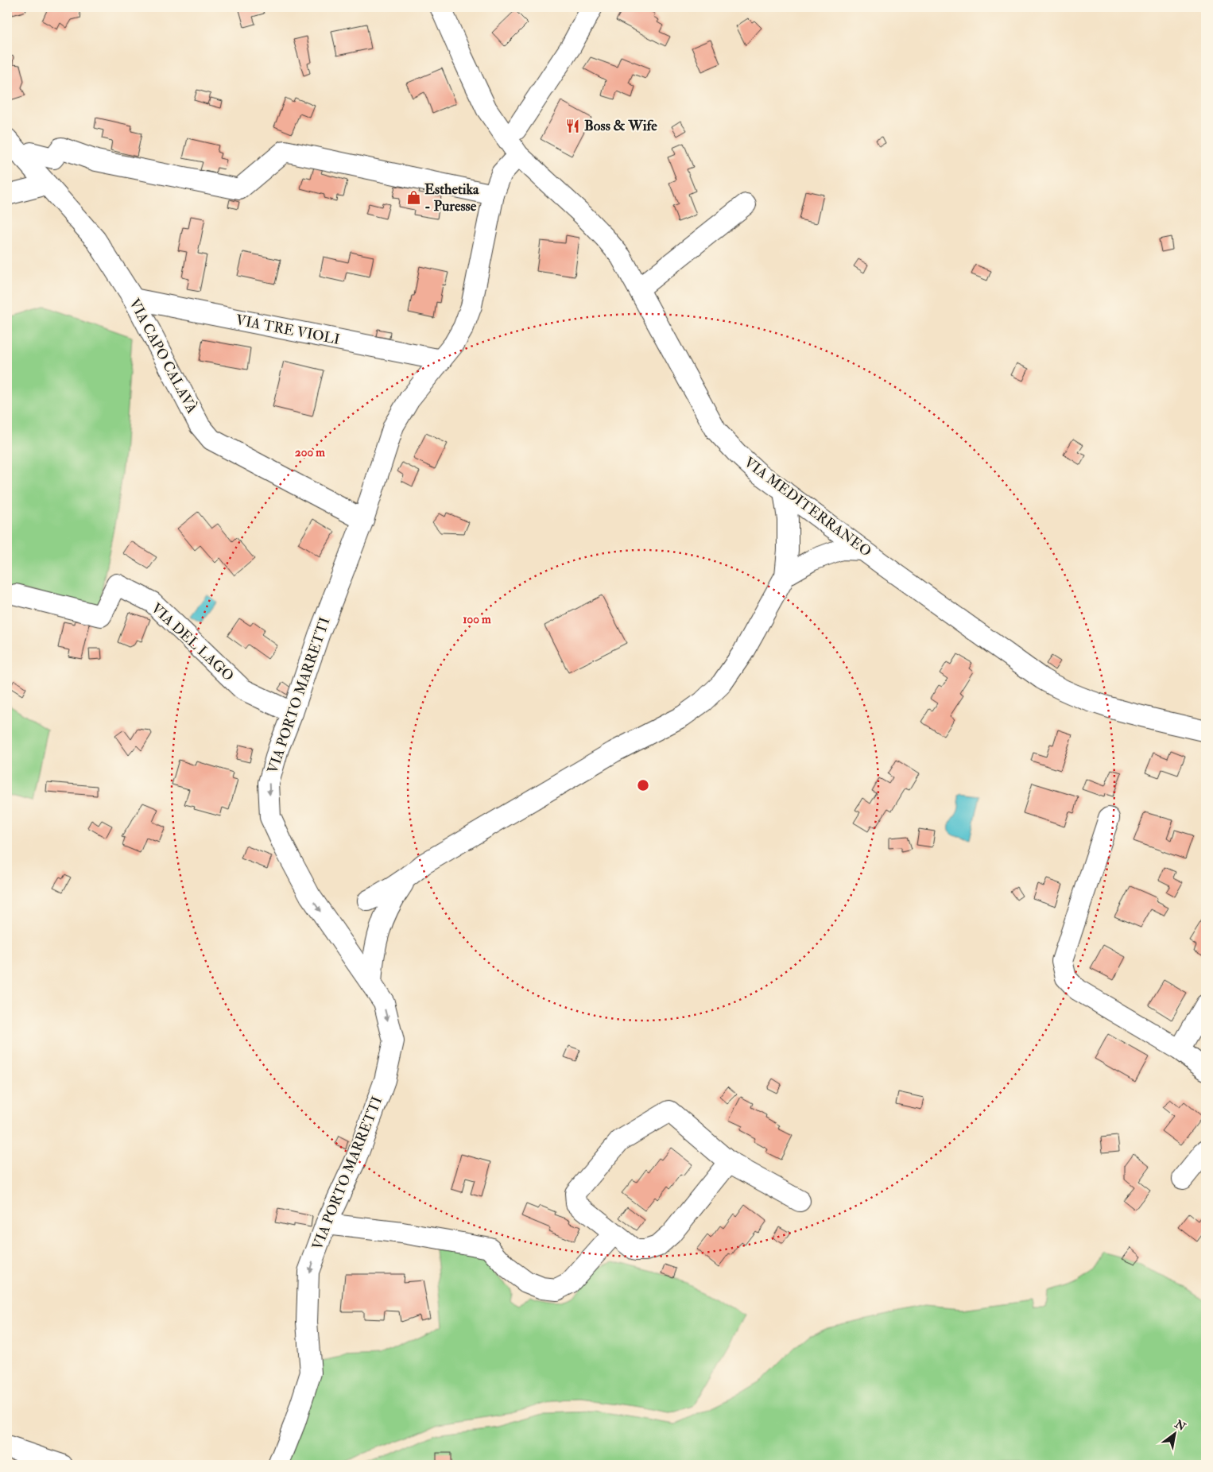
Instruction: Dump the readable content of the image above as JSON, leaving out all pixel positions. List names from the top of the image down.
{
  "streets": {
    "street": [
      "VIA TRE VIOLI",
      "VIA CAPO CALAVÀ",
      "VIA MEDITERRANEO",
      "VIA DEL LAGO",
      "VIA PORTO MARRETTI"
    ]
  },
  "crossings": [
    ["VIA TRE VIOLI", "VIA CAPO CALAVÀ"],
    ["VIA TRE VIOLI", "VIA PORTO MARRETTI"],
    ["VIA CAPO CALAVÀ", "VIA PORTO MARRETTI"],
    ["VIA MEDITERRANEO", "VIA PORTO MARRETTI"],
    ["VIA DEL LAGO", "VIA PORTO MARRETTI"]
  ],
  "one_way": ["VIA PORTO MARRETTI"],
  "places": {
    "restaurant": ["Boss & Wife"],
    "shop": ["Esthetika - Puresse"]
  },
  "north": "top right",
  "rings": ["200 m", "100 m"]
}
